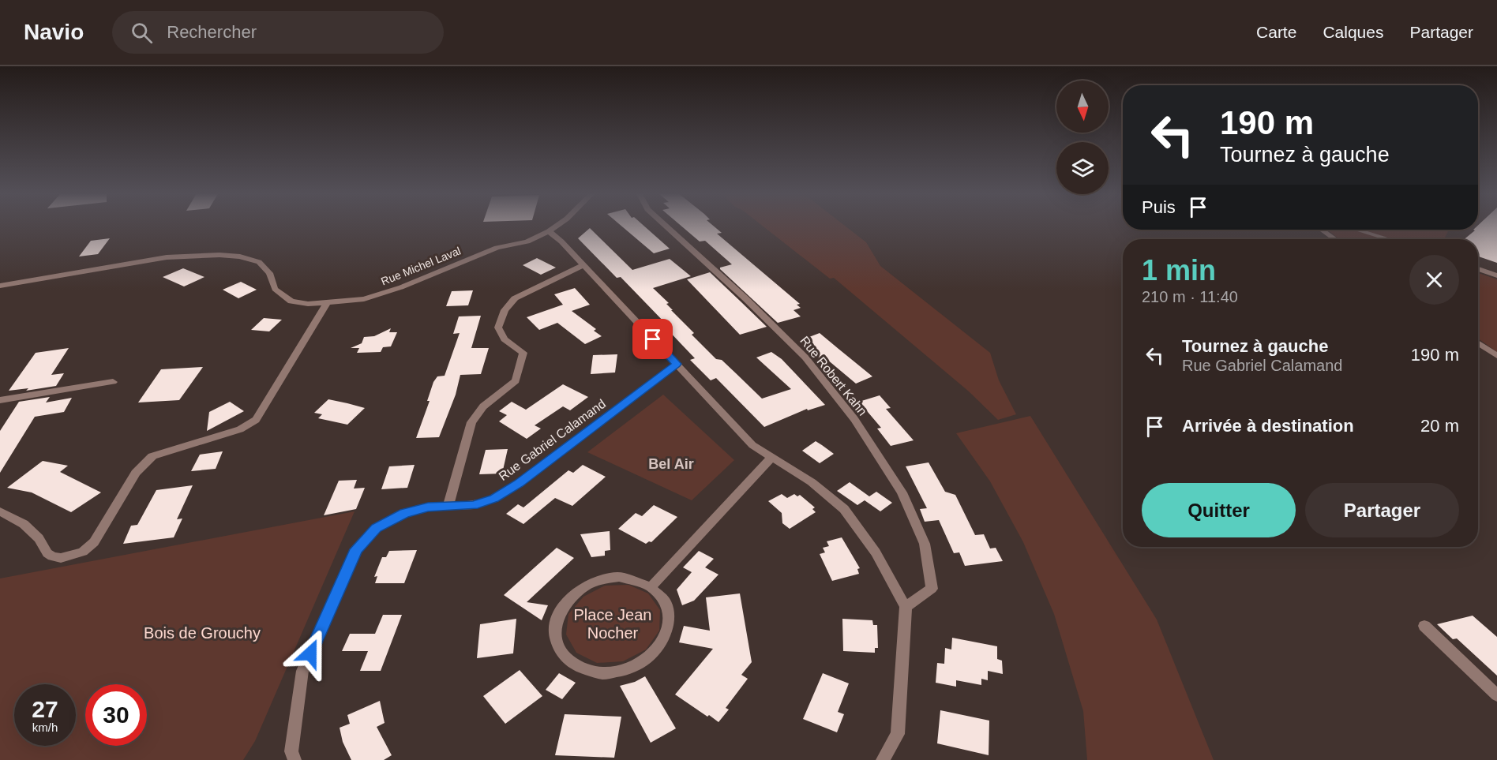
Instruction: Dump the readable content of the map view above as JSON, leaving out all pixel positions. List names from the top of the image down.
{
  "streets": {
    "street": ["Rue Michel Laval", "Rue Robert Kahn", "Rue Gabriel Calamand"]
  },
  "districts": ["Bel Air"],
  "parks": ["Place Jean Nocher", "Bois de Grouchy"],
  "north": "bottom",
  "page": {
    "header": "Navio",
    "search": "Rechercher",
    "nav": ["Carte", "Calques", "Partager"],
    "turn": ["190 m", "Tournez à gauche"],
    "then": "Puis",
    "heading": ["1 min", "210 m · 11:40"],
    "list": [
      {
        "name": "Tournez à gauche",
        "note": "Rue Gabriel Calamand",
        "value": "190 m"
      },
      {
        "name": "Arrivée à destination",
        "value": "20 m"
      }
    ],
    "buttons": ["Quitter", "Partager"],
    "speed": "27 km/h",
    "limit": "30"
  }
}
